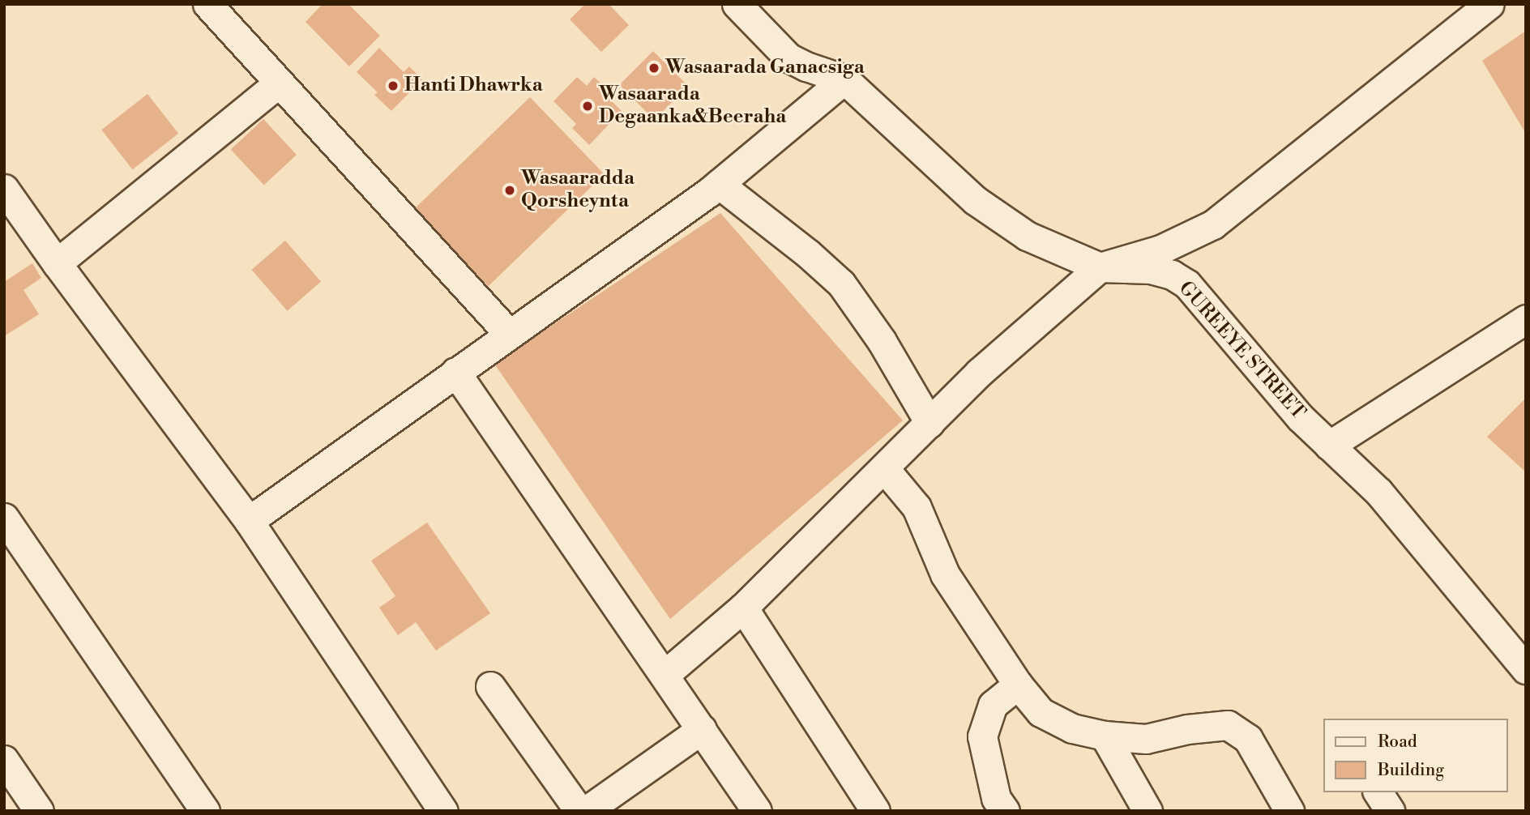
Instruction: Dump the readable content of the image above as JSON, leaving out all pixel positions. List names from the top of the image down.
{
  "streets": {
    "street": ["GUREEYE STREET"]
  },
  "places": [
    "Wasaarada Ganacsiga",
    "Hanti Dhawrka",
    "Wasaarada Degaanka&Beeraha",
    "Wasaaradda Qorsheynta"
  ],
  "legend": ["Road", "Building"]
}
